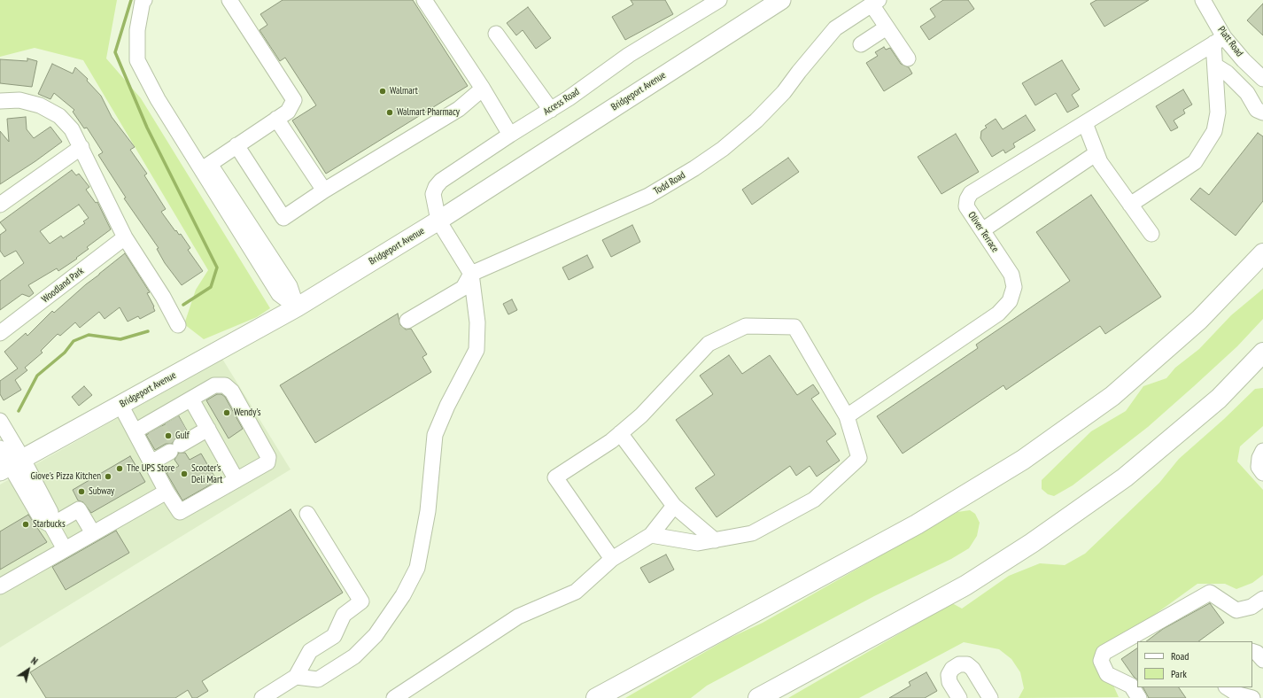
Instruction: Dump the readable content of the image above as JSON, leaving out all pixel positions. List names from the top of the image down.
{
  "streets": {
    "main road": ["Bridgeport Avenue"],
    "street": [
      "Platt Road",
      "Access Road",
      "Todd Road",
      "Oliver Terrace",
      "Woodland Park"
    ]
  },
  "crossings": [
    ["Platt Road", "Oliver Terrace"],
    ["Bridgeport Avenue", "Access Road"]
  ],
  "places": [
    "Walmart",
    "Walmart Pharmacy",
    "Wendy's",
    "Gulf",
    "The UPS Store",
    "Scooter's Deli Mart",
    "Giove's Pizza Kitchen",
    "Subway",
    "Starbucks"
  ],
  "legend": ["Road", "Park"],
  "north": "top right"
}
